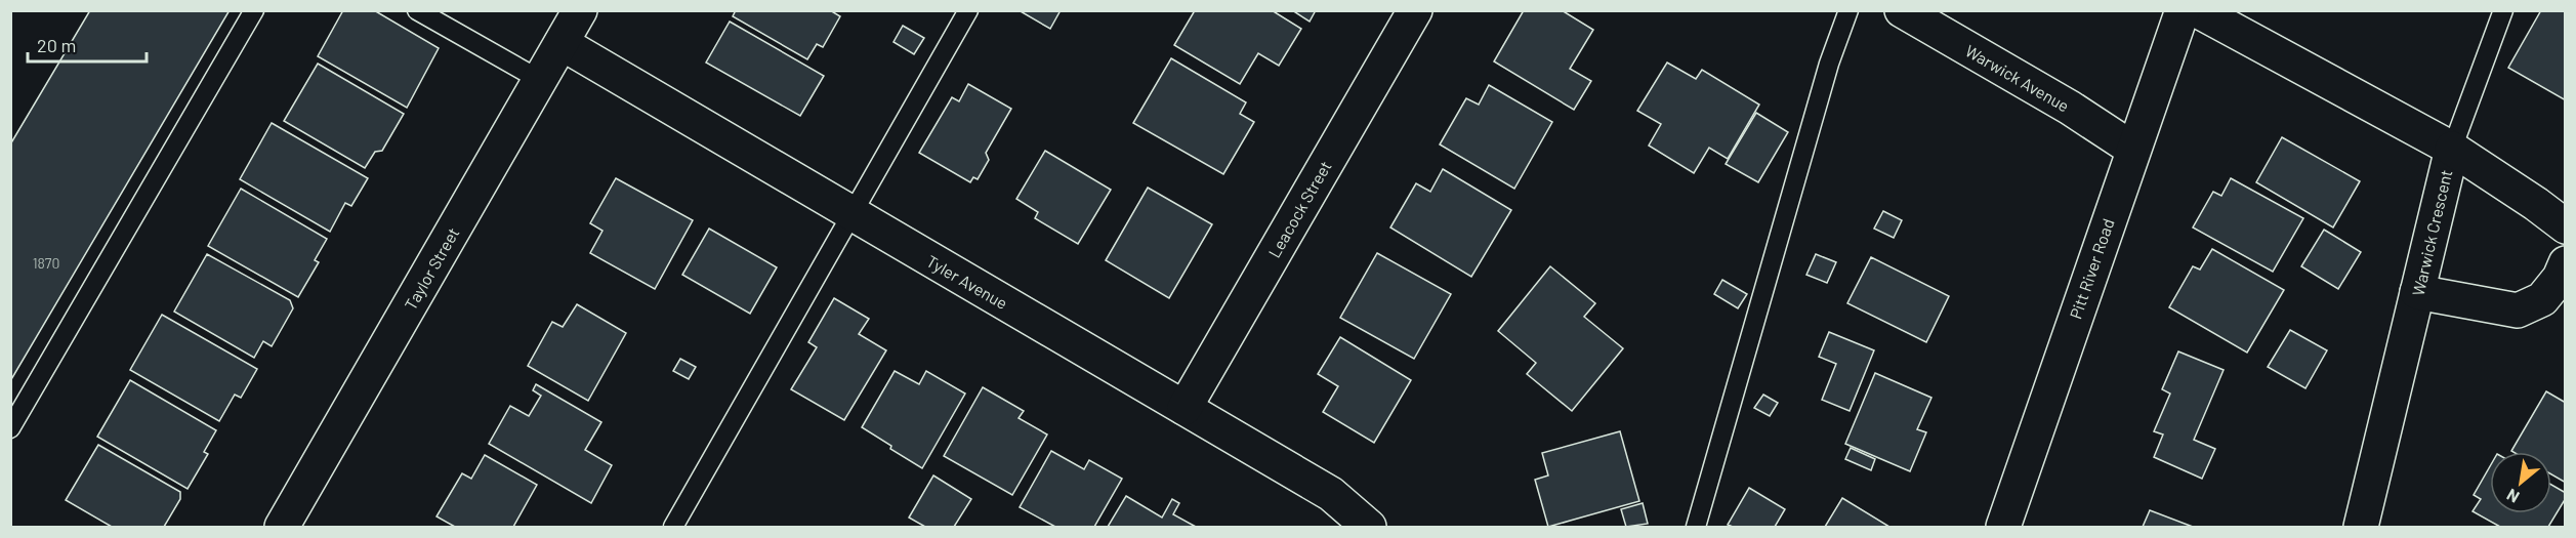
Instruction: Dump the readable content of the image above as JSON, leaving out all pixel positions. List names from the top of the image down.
{
  "streets": {
    "street": [
      "Warwick Avenue",
      "Leacock Street",
      "Warwick Crescent",
      "Taylor Street",
      "Pitt River Road",
      "Tyler Avenue"
    ]
  },
  "crossings": [
    ["Warwick Avenue", "Pitt River Road"],
    ["Leacock Street", "Tyler Avenue"],
    ["Taylor Street", "Tyler Avenue"]
  ],
  "house_numbers": ["1870"],
  "scale_bar": "20 m",
  "north": "bottom left"
}
